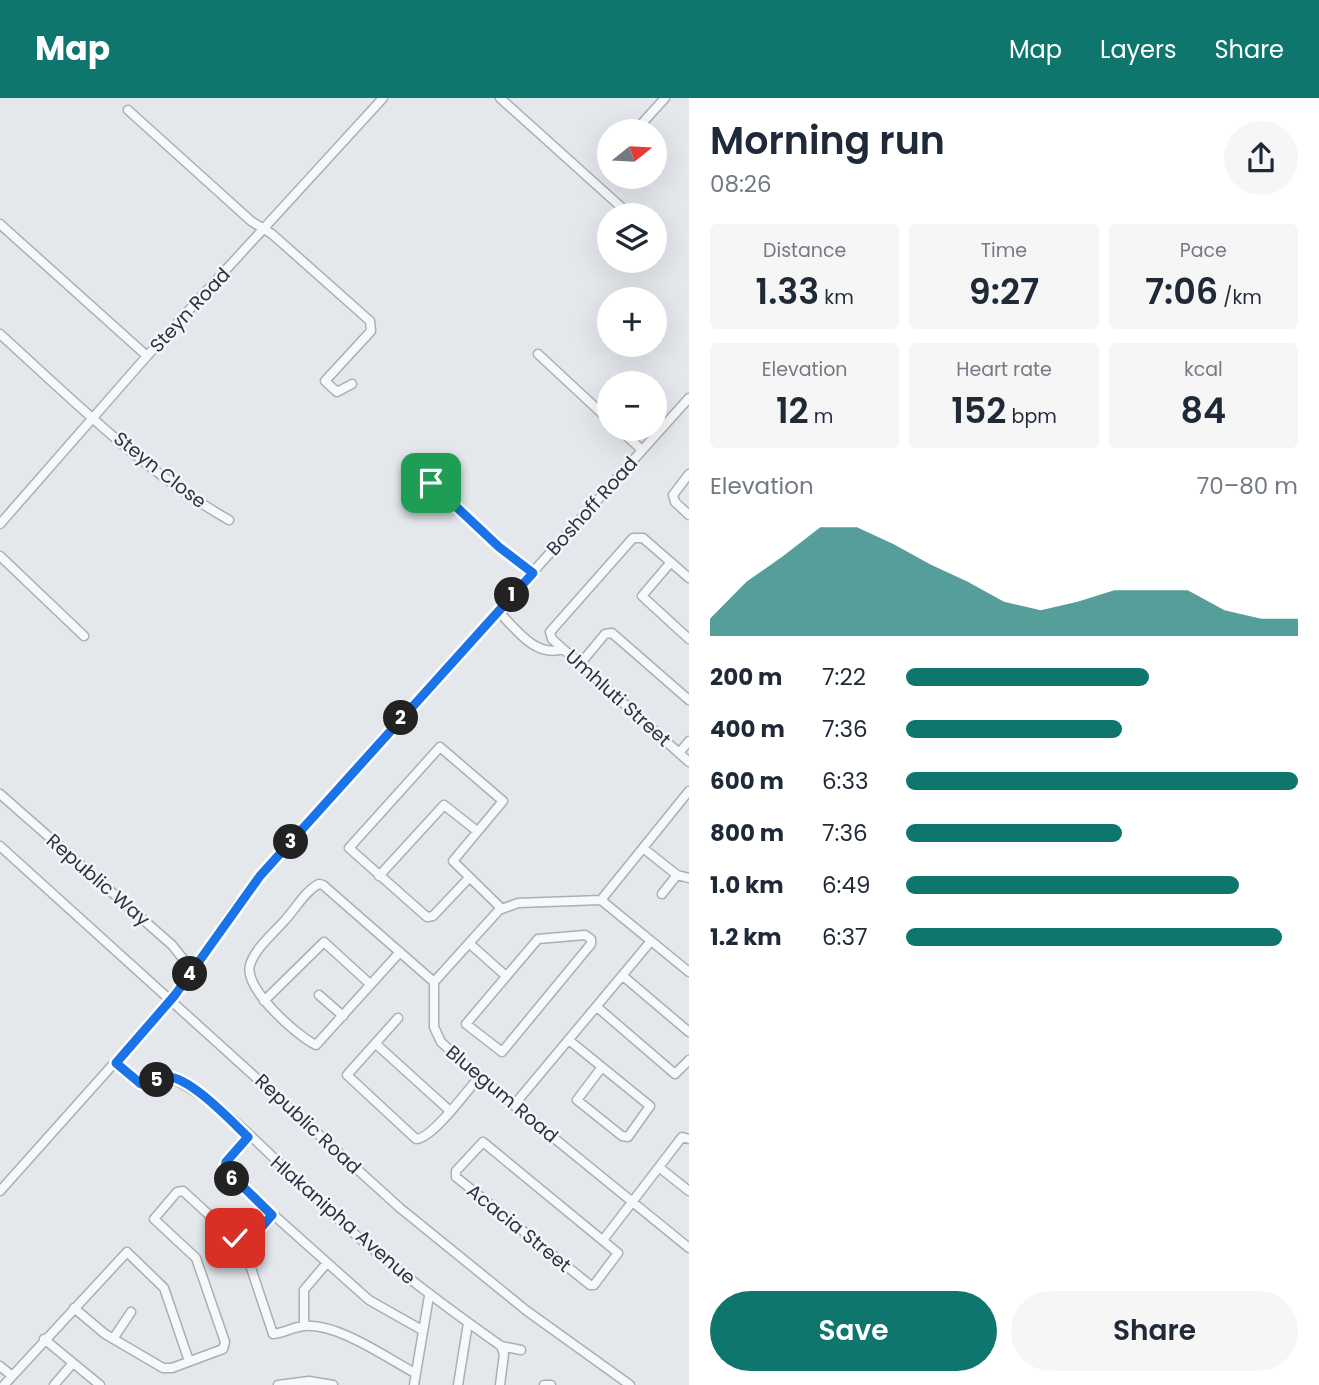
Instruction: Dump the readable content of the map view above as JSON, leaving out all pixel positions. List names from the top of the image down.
{
  "streets": {
    "street": [
      "Steyn Road",
      "Steyn Close",
      "Boshoff Road",
      "Umhluti Street",
      "Republic Way",
      "Bluegum Road",
      "Republic Road",
      "Hlakanipha Avenue",
      "Acacia Street"
    ]
  },
  "crossings": [
    ["Steyn Road", "Steyn Close"],
    ["Boshoff Road", "Republic Way"],
    ["Boshoff Road", "Republic Road"],
    ["Boshoff Road", "Hlakanipha Avenue"]
  ],
  "north": "right",
  "page": {
    "header": "Map",
    "nav": ["Map", "Layers", "Share"],
    "heading": ["Morning run", "08:26"],
    "map_buttons": ["+", "−"],
    "stats": [
      ["Distance", "1.33 km"],
      ["Time", "9:27"],
      ["Pace", "7:06 /km"],
      ["Elevation", "12 m"],
      ["Heart rate", "152 bpm"],
      ["kcal", "84"]
    ],
    "chart": ["Elevation", "70–80 m"],
    "pins": [
      "1",
      "2",
      "3",
      "4",
      "5",
      "6"
    ],
    "list": [
      {
        "name": "200 m",
        "note": "7:22"
      },
      {
        "name": "400 m",
        "note": "7:36"
      },
      {
        "name": "600 m",
        "note": "6:33"
      },
      {
        "name": "800 m",
        "note": "7:36"
      },
      {
        "name": "1.0 km",
        "note": "6:49"
      },
      {
        "name": "1.2 km",
        "note": "6:37"
      }
    ],
    "buttons": ["Save", "Share"]
  }
}
